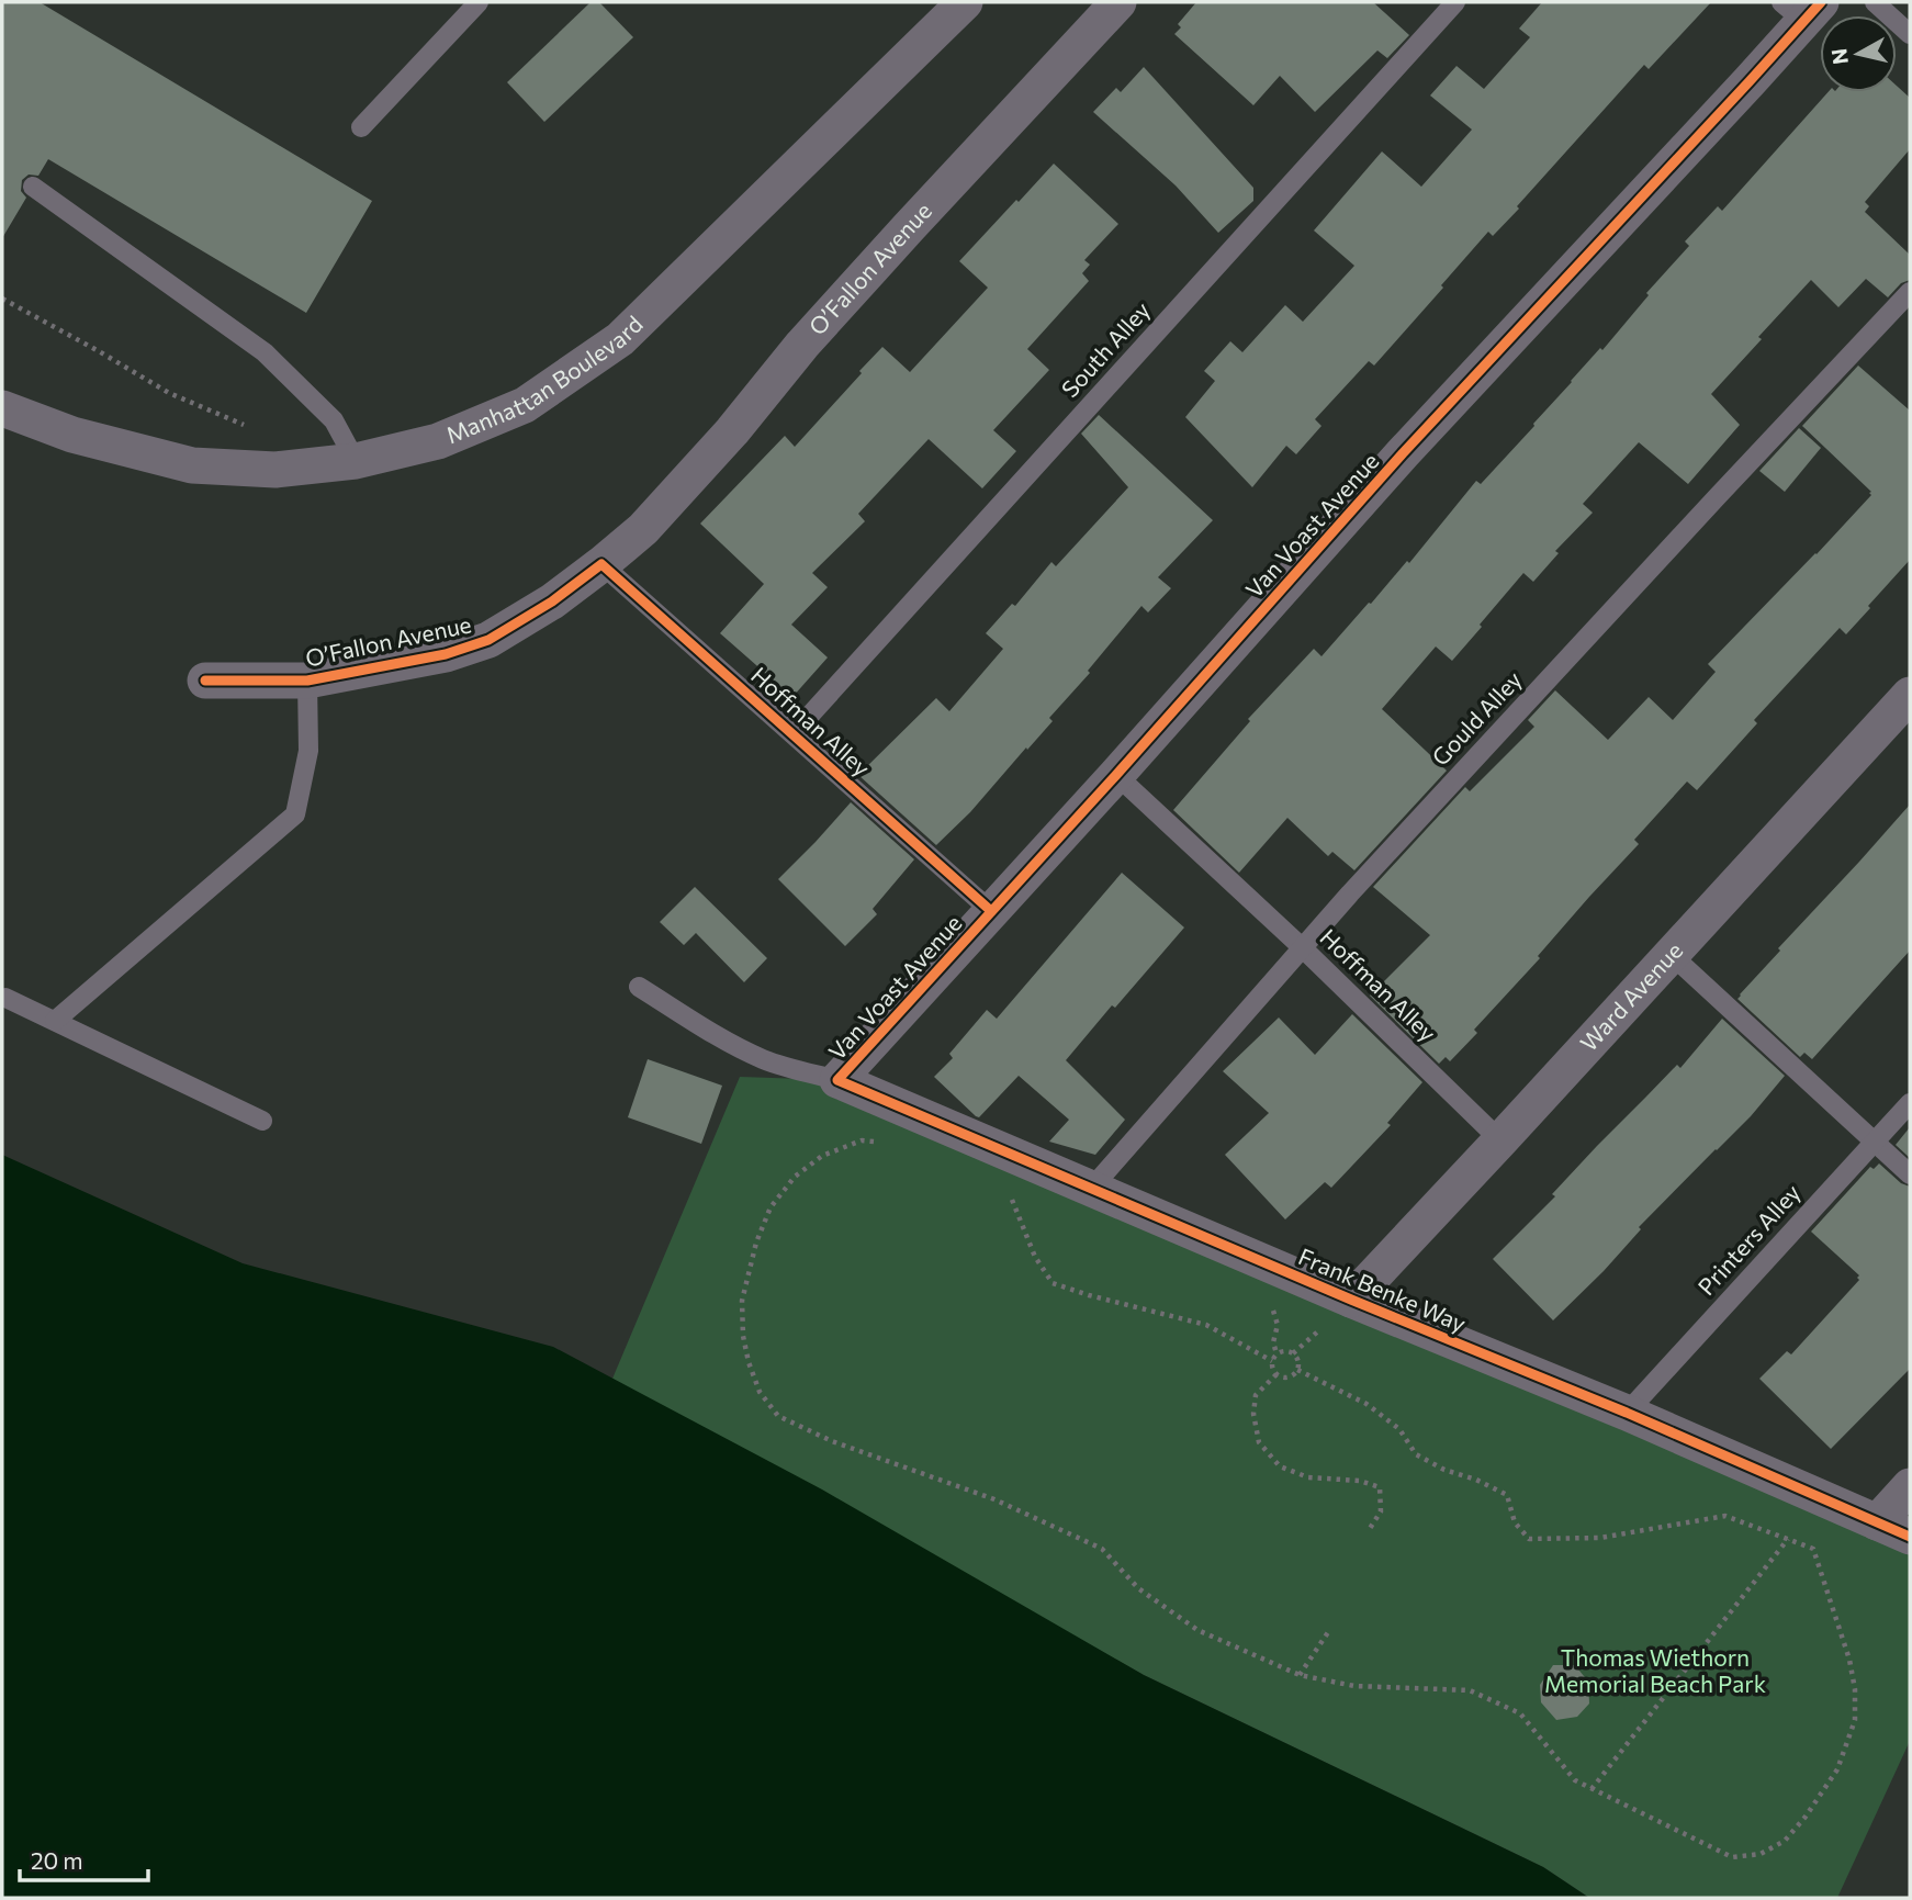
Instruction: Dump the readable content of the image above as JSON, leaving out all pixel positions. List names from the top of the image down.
{
  "streets": {
    "street": [
      "O’Fallon Avenue",
      "Manhattan Boulevard",
      "Van Voast Avenue",
      "Ward Avenue",
      "Frank Benke Way"
    ],
    "lane": [
      "South Alley",
      "Gould Alley",
      "Hoffman Alley",
      "Printers Alley"
    ]
  },
  "crossings": [
    ["O’Fallon Avenue", "Hoffman Alley"],
    ["South Alley", "Hoffman Alley"],
    ["Van Voast Avenue", "Hoffman Alley"],
    ["Van Voast Avenue", "Frank Benke Way"],
    ["Gould Alley", "Hoffman Alley"],
    ["Gould Alley", "Frank Benke Way"],
    ["Hoffman Alley", "Ward Avenue"],
    ["Ward Avenue", "Frank Benke Way"],
    ["Printers Alley", "Frank Benke Way"]
  ],
  "parks": ["Thomas Wiethorn Memorial Beach Park"],
  "scale_bar": "20 m",
  "north": "left"
}
